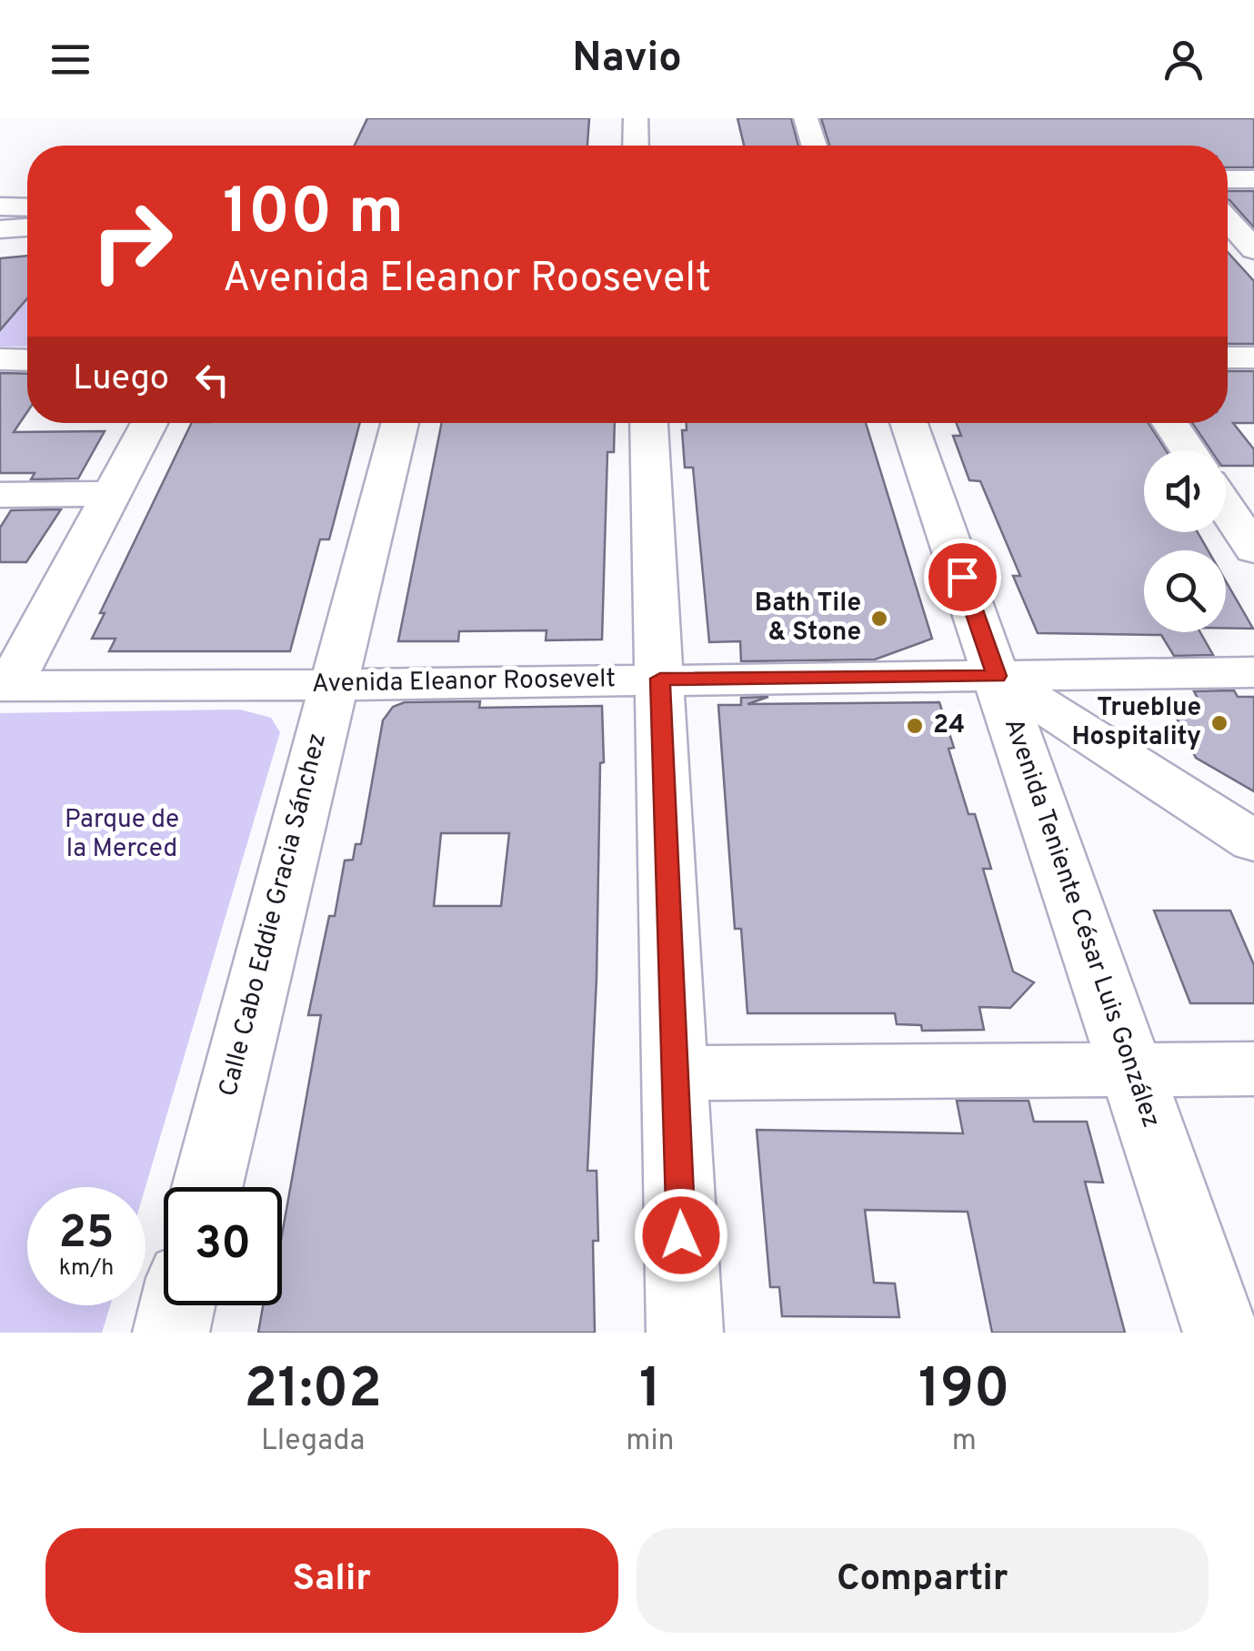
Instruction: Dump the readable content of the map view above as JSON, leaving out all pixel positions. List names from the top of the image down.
{
  "streets": {
    "street": ["Avenida Eleanor Roosevelt", "Calle Cabo Eddie Gracia Sánchez", "Avenida Teniente César Luis González"]
  },
  "crossings": [
    ["Avenida Eleanor Roosevelt", "Calle Cabo Eddie Gracia Sánchez"],
    ["Avenida Eleanor Roosevelt", "Avenida Teniente César Luis González"]
  ],
  "parks": ["Parque de la Merced"],
  "places": ["Bath Tile & Stone", "Trueblue Hospitality", "24"],
  "page": {
    "header": "Navio",
    "turn": ["100 m", "Avenida Eleanor Roosevelt"],
    "then": "Luego",
    "speed": "25 km/h",
    "limit": "30",
    "eta": [
      "21:02",
      "Llegada",
      "1",
      "min",
      "190",
      "m"
    ],
    "buttons": ["Salir", "Compartir"]
  }
}
